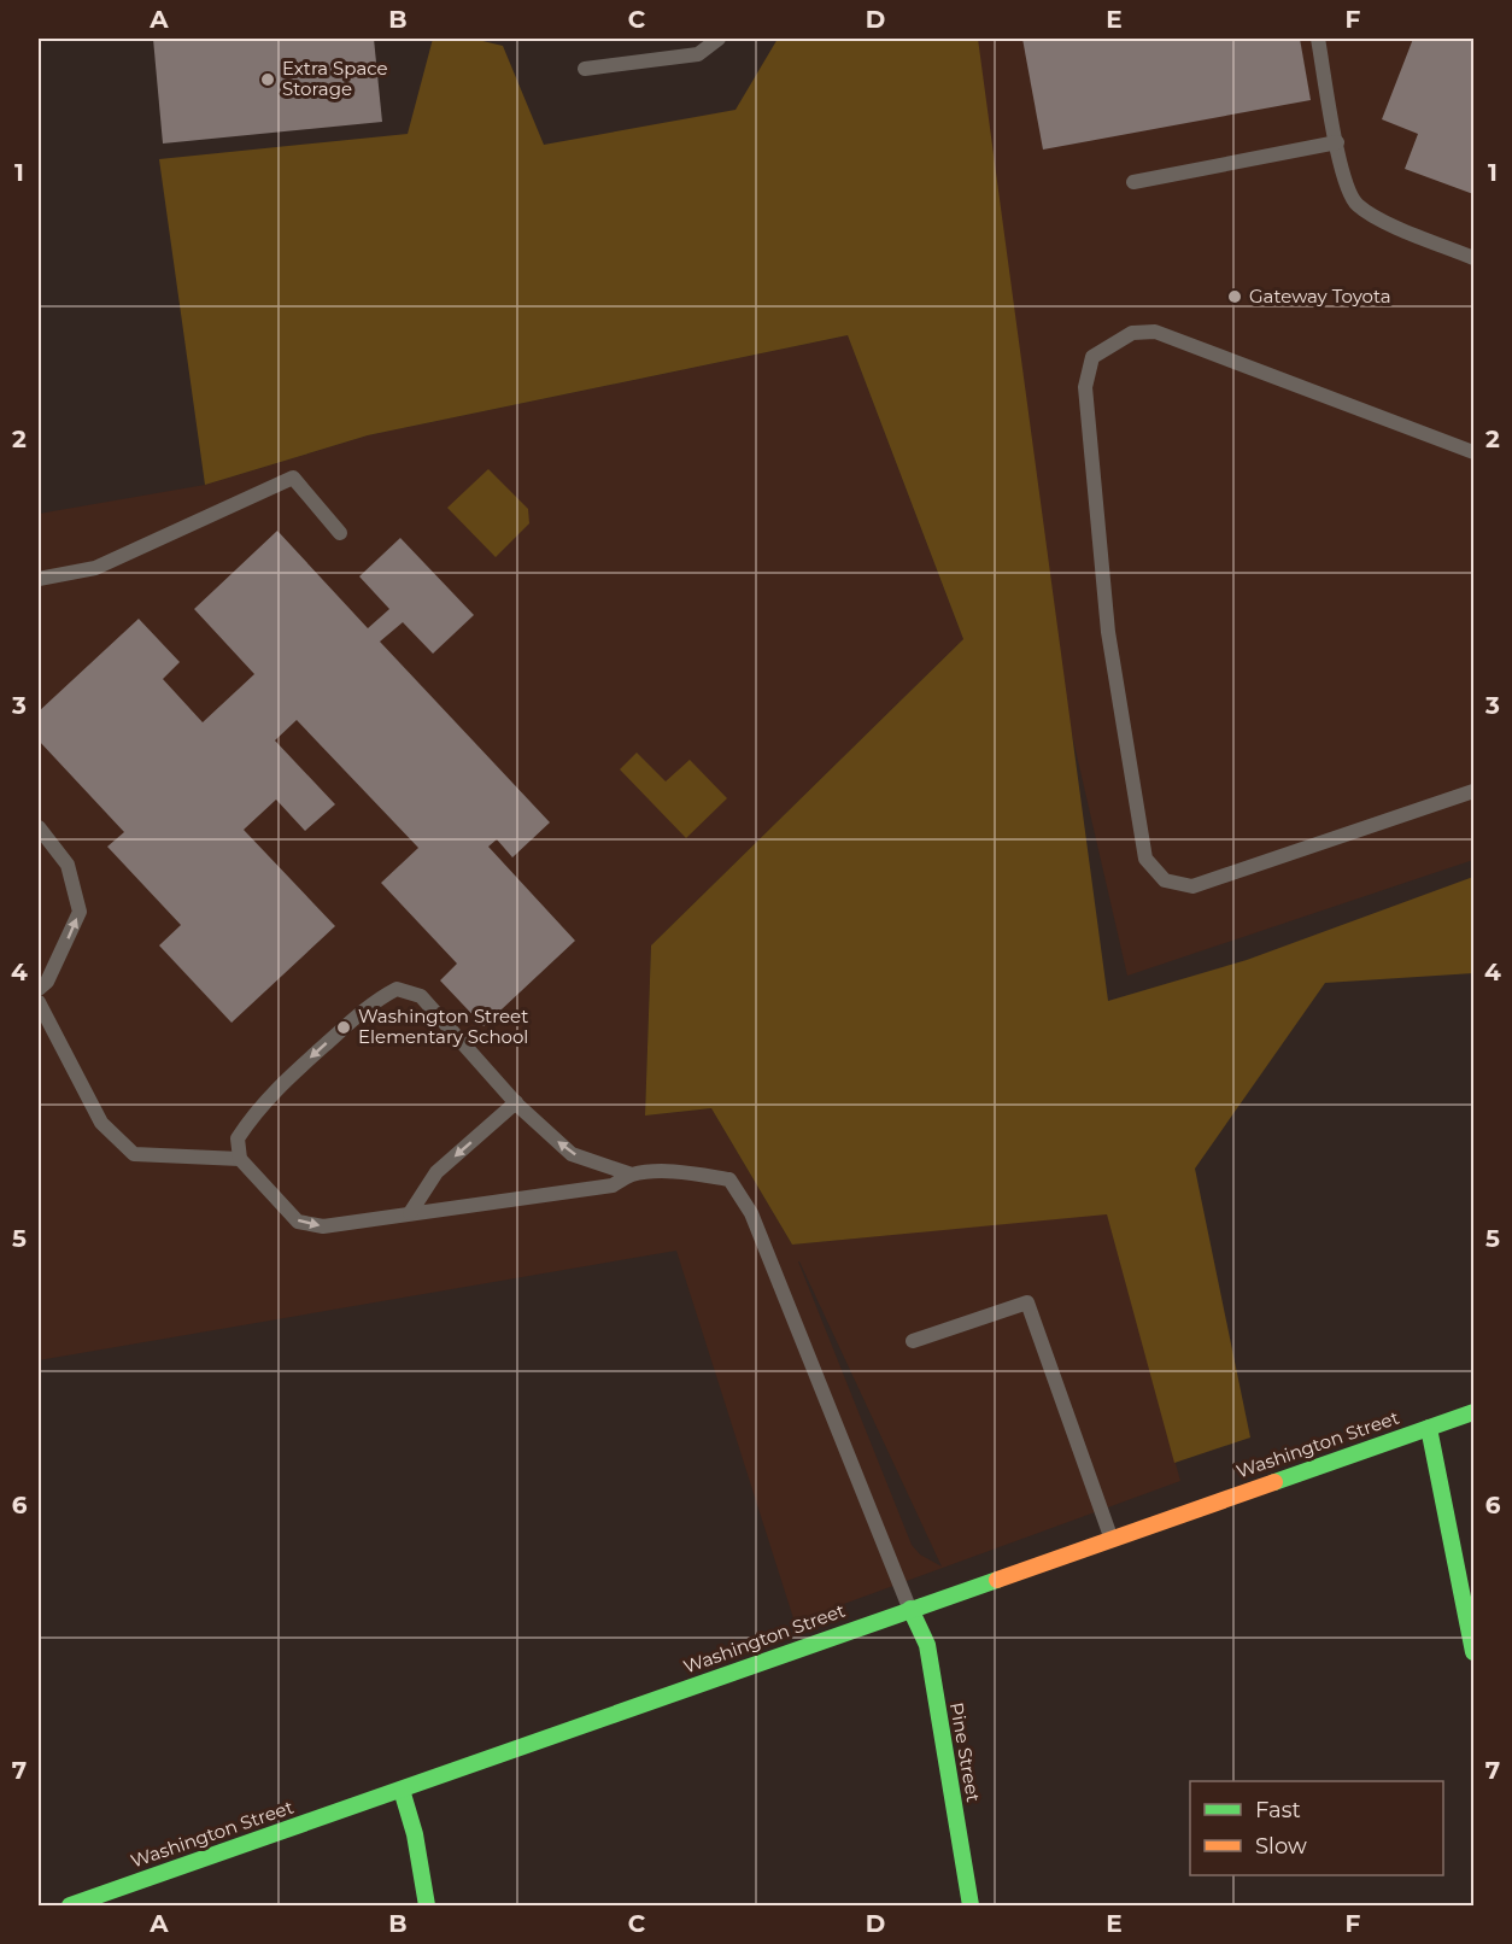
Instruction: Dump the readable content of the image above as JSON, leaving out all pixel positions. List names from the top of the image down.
{
  "streets": {
    "main road": ["Washington Street", "Pine Street"]
  },
  "crossings": [
    ["Washington Street", "Pine Street"]
  ],
  "places": ["Extra Space Storage", "Gateway Toyota", "Washington Street Elementary School"],
  "legend": ["Fast", "Slow"],
  "grid": {
    "columns": [
      "A",
      "B",
      "C",
      "D",
      "E",
      "F"
    ],
    "rows": [
      "1",
      "2",
      "3",
      "4",
      "5",
      "6",
      "7"
    ]
  }
}
